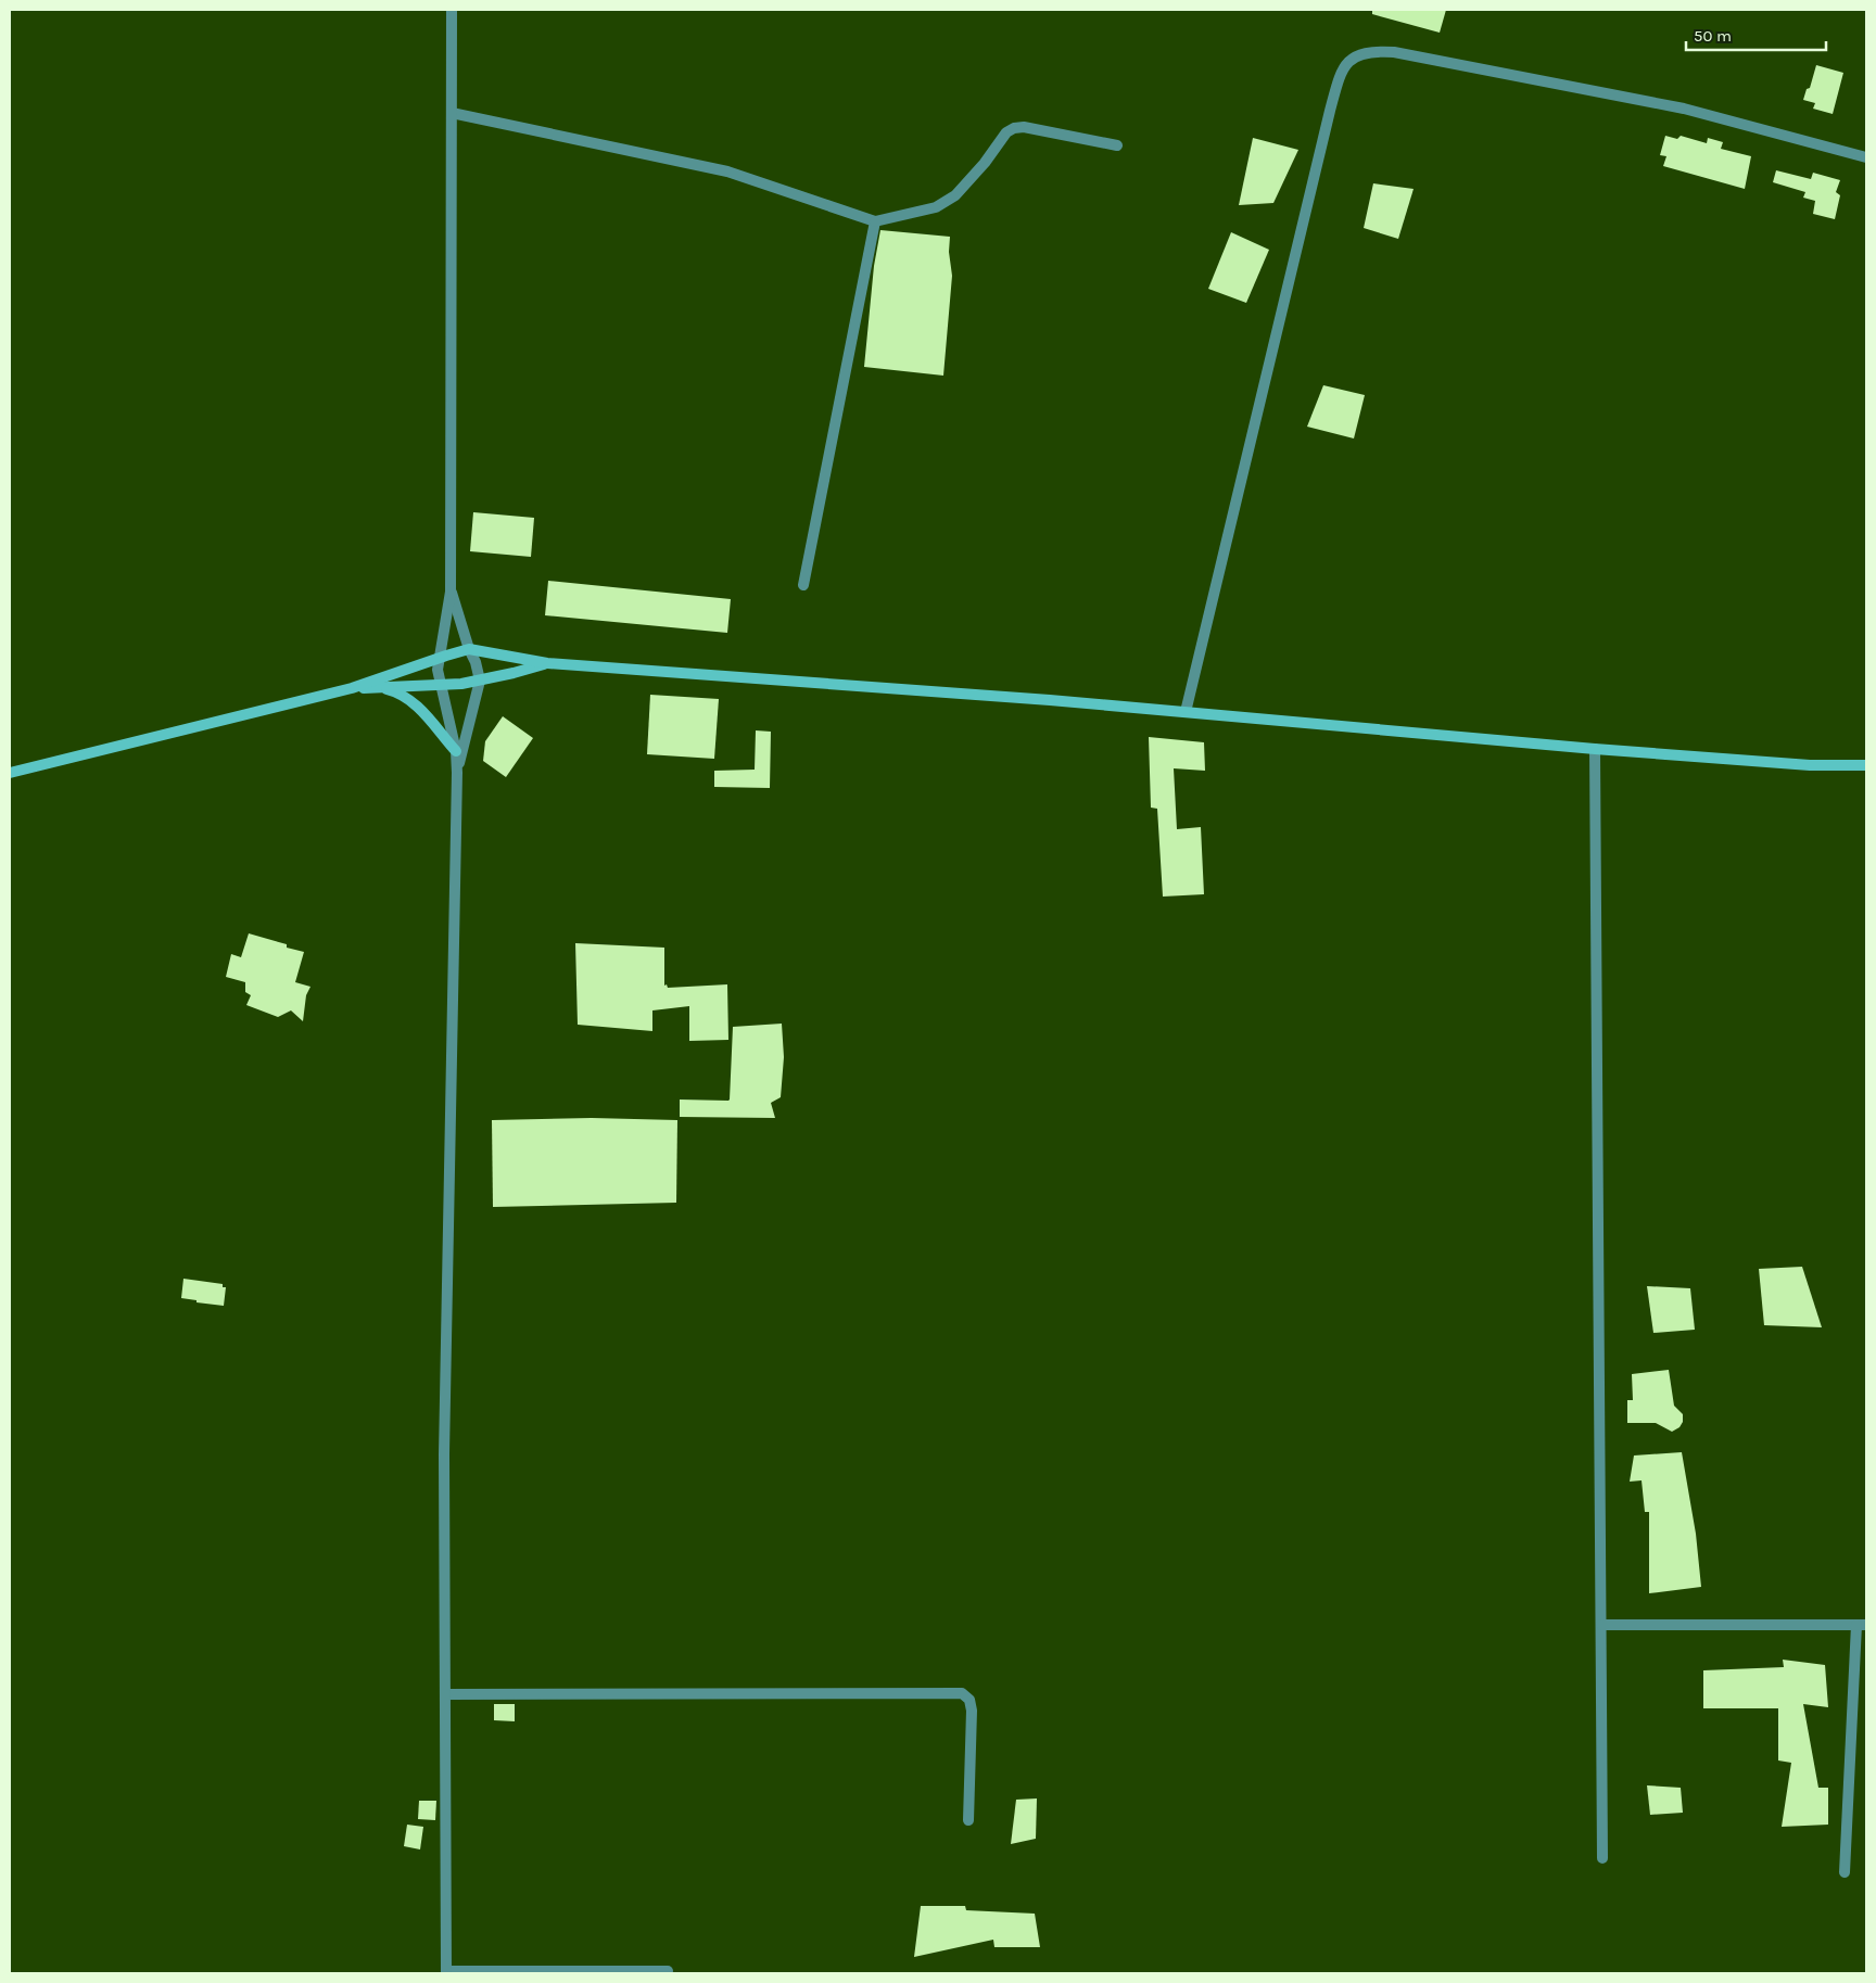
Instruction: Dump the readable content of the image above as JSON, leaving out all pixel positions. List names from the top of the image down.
{
  "scale_bar": "50 m"
}
